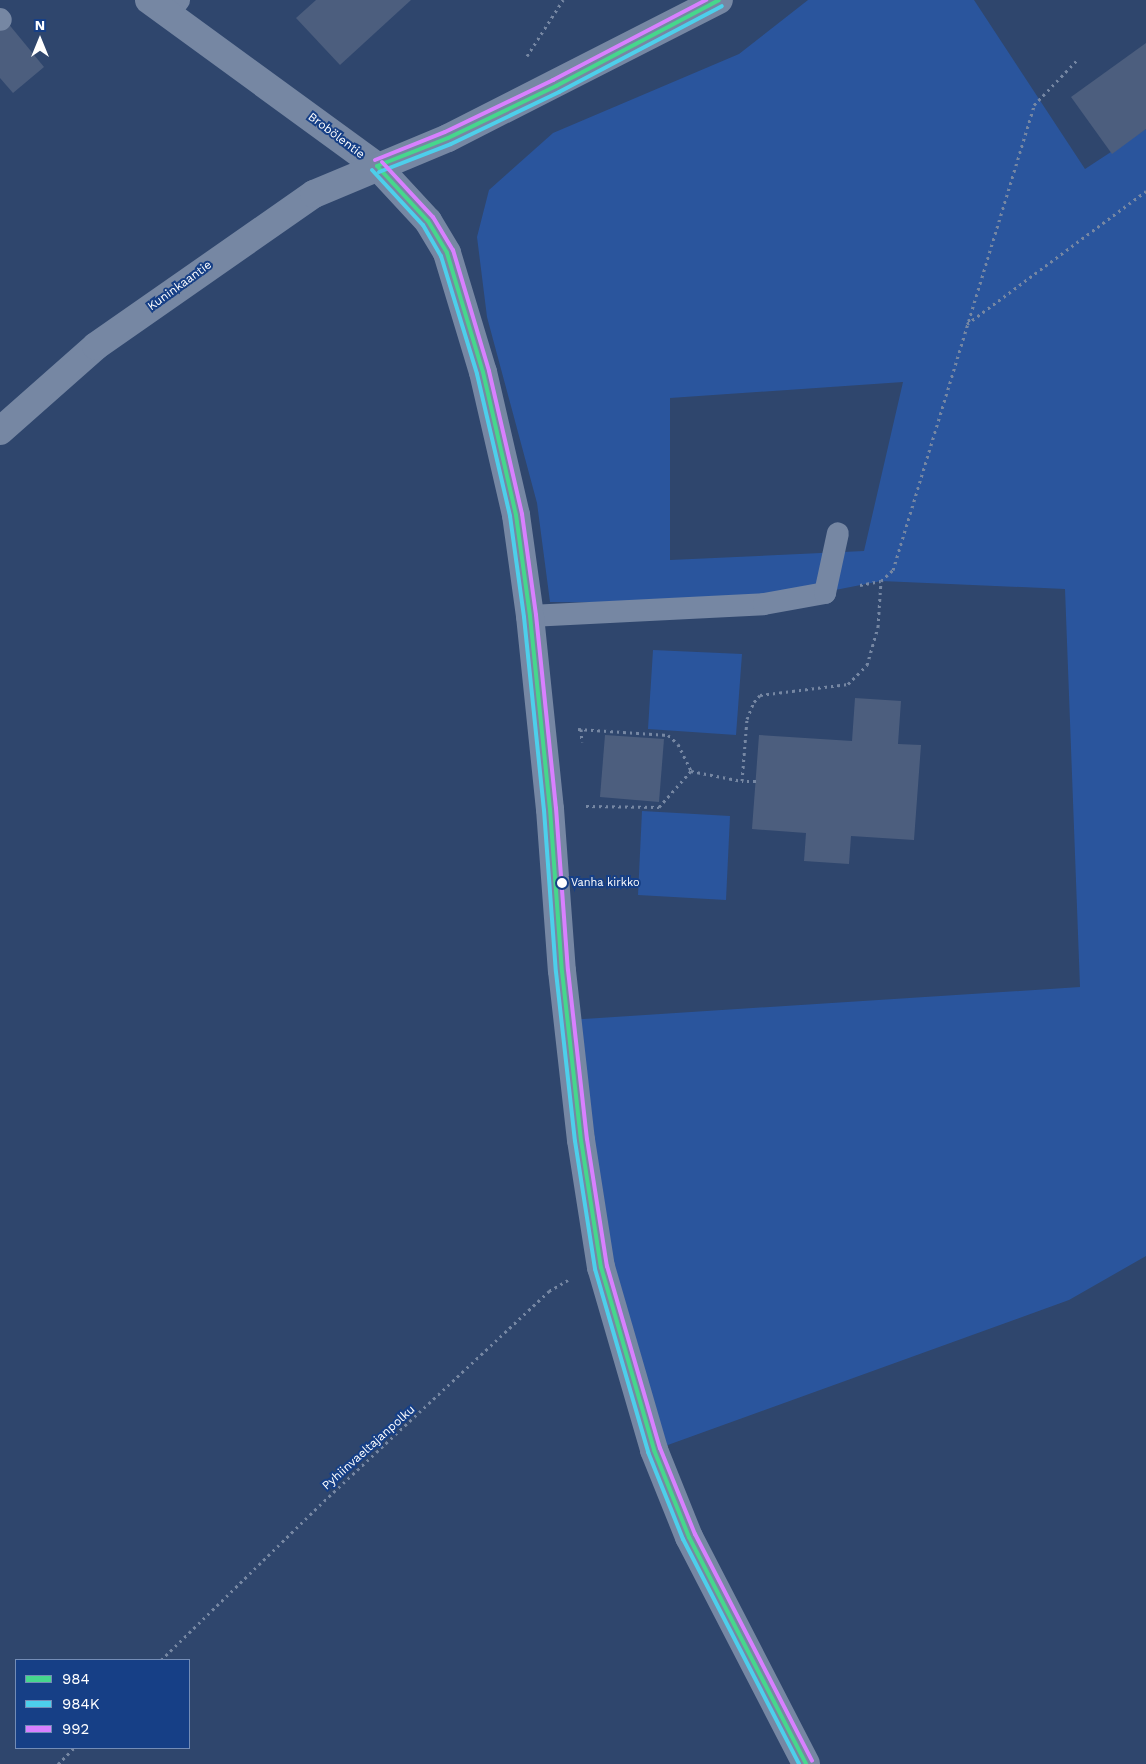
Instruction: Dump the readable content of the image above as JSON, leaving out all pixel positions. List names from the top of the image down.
{
  "streets": {
    "street": ["Brobölentie", "Kuninkaantie"],
    "path": ["Pyhiinvaeltajanpolku"]
  },
  "crossings": [
    ["Brobölentie", "Kuninkaantie"],
    ["Brobölentie", "Pyhiinvaeltajanpolku"]
  ],
  "places": ["Vanha kirkko"],
  "lines": ["transit line 984", "transit line 992", "transit line 984K"],
  "legend": ["984", "984K", "992"],
  "north": "top"
}
